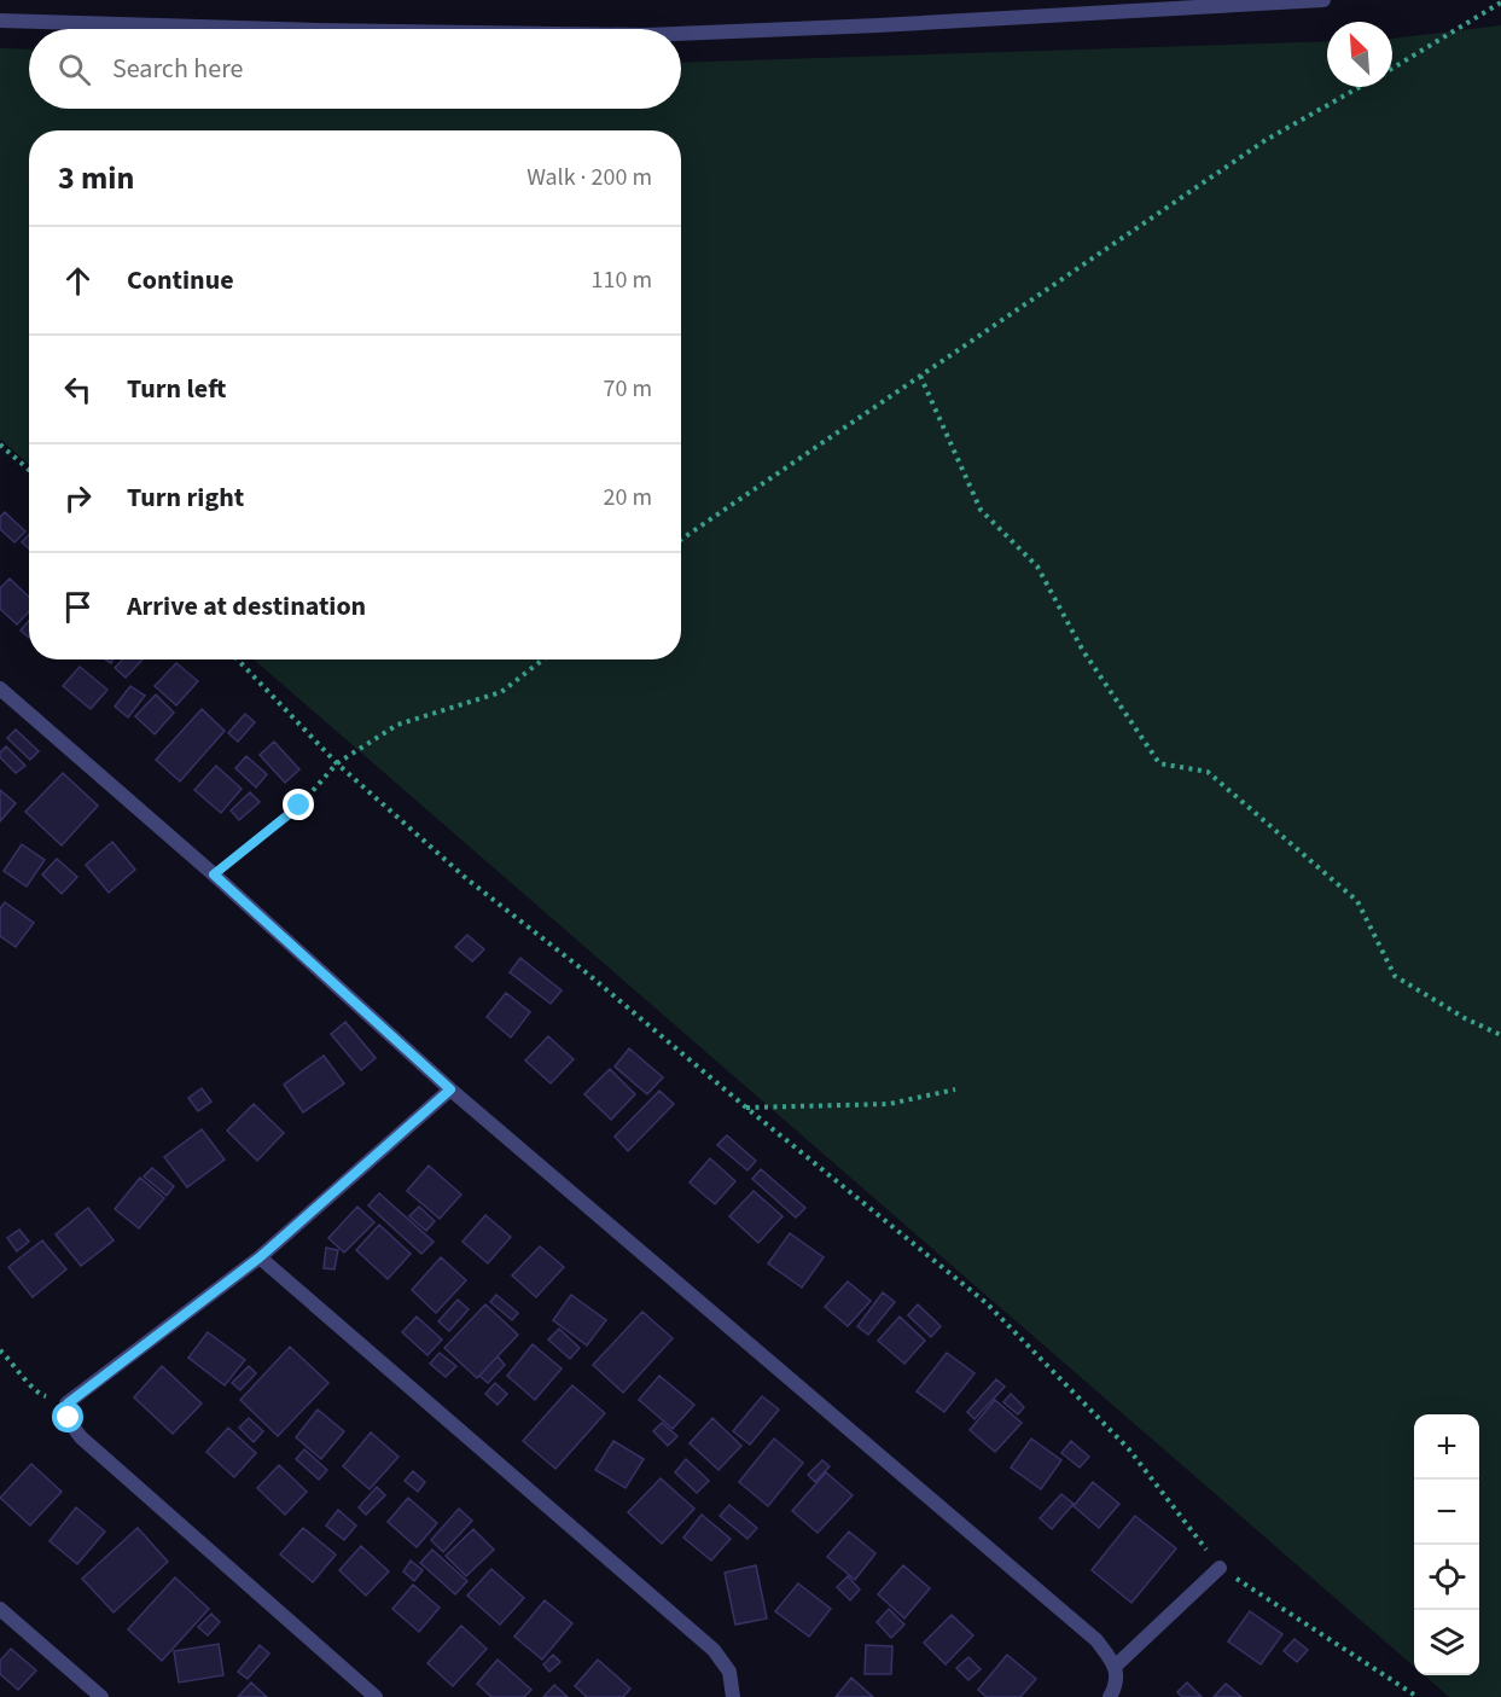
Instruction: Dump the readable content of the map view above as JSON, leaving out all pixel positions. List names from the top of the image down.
{
  "north": "top left",
  "page": {
    "search": "Search here",
    "heading": ["3 min", "Walk · 200 m"],
    "list": [
      ["Continue", "110 m"],
      ["Turn left", "70 m"],
      ["Turn right", "20 m"],
      "Arrive at destination"
    ],
    "map_buttons": ["+", "−"]
  }
}
